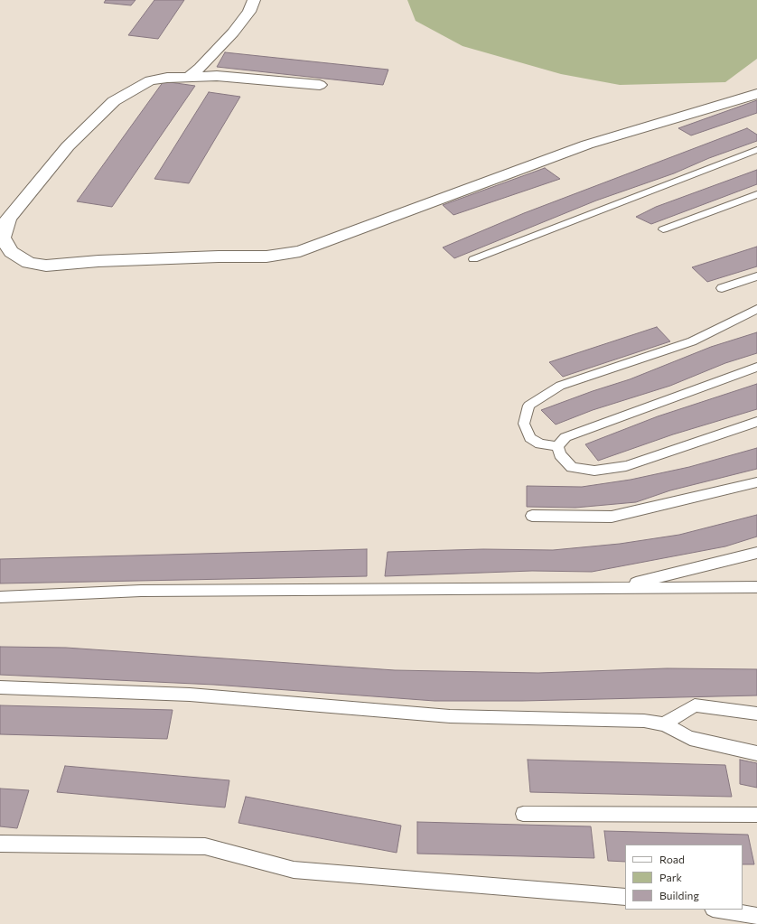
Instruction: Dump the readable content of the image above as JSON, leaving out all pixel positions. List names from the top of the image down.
{
  "legend": ["Road", "Park", "Building"]
}
